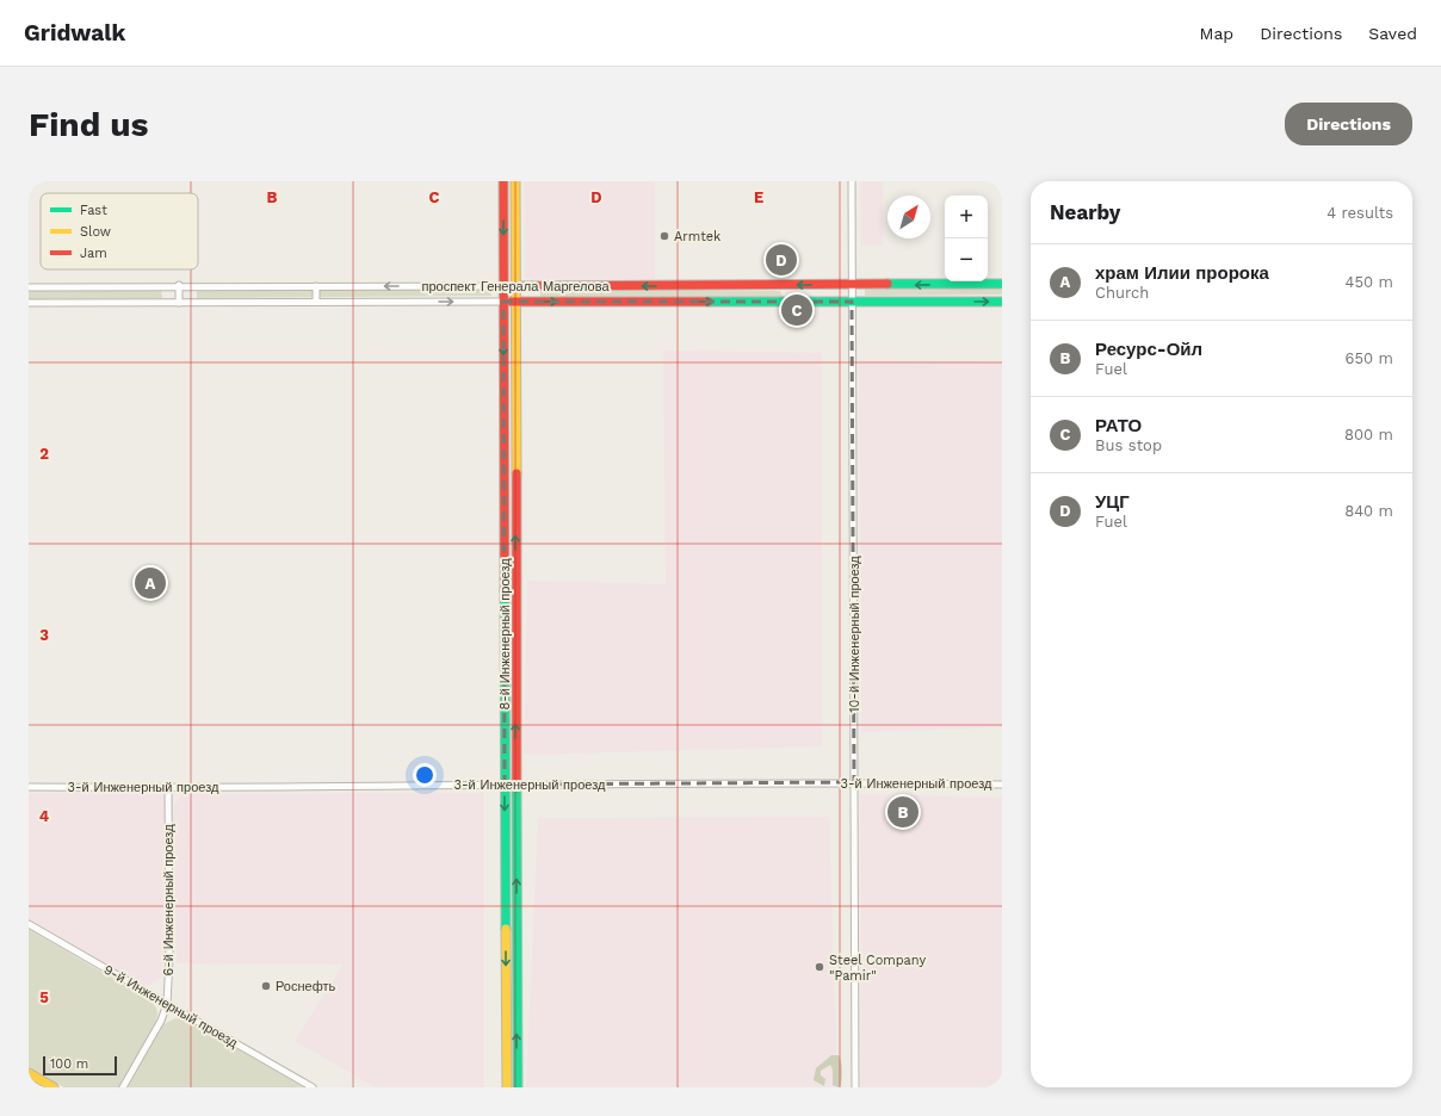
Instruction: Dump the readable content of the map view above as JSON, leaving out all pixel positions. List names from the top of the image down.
{
  "streets": {
    "street": [
      "проспект Генерала Маргелова",
      "8-й Инженерный проезд",
      "10-й Инженерный проезд",
      "3-й Инженерный проезд",
      "6-й Инженерный проезд",
      "9-й Инженерный проезд"
    ]
  },
  "crossings": [
    ["проспект Генерала Маргелова", "8-й Инженерный проезд"],
    ["проспект Генерала Маргелова", "10-й Инженерный проезд"],
    ["8-й Инженерный проезд", "3-й Инженерный проезд"],
    ["10-й Инженерный проезд", "3-й Инженерный проезд"],
    ["3-й Инженерный проезд", "6-й Инженерный проезд"],
    ["6-й Инженерный проезд", "9-й Инженерный проезд"]
  ],
  "places": ["Armtek", "Steel Company \"Pamir\"", "Роснефть"],
  "legend": ["Fast", "Slow", "Jam"],
  "scale_bar": "100 m",
  "north": "top right",
  "page": {
    "header": "Gridwalk",
    "nav": ["Map", "Directions", "Saved"],
    "buttons": "Directions",
    "title": "Find us",
    "heading": ["Nearby", "4 results"],
    "map_buttons": ["+", "−"],
    "pins": [
      "D",
      "C",
      "A",
      "B"
    ],
    "list": [
      {
        "mark": "A",
        "name": "храм Илии пророка",
        "note": "Church",
        "value": "450 m"
      },
      {
        "mark": "B",
        "name": "Ресурс-Ойл",
        "note": "Fuel",
        "value": "650 m"
      },
      {
        "mark": "C",
        "name": "РАТО",
        "note": "Bus stop",
        "value": "800 m"
      },
      {
        "mark": "D",
        "name": "УЦГ",
        "note": "Fuel",
        "value": "840 m"
      }
    ],
    "scale": "100 m"
  },
  "grid": {
    "columns": [
      "B",
      "C",
      "D",
      "E"
    ],
    "rows": [
      "2",
      "3",
      "4",
      "5"
    ]
  }
}
